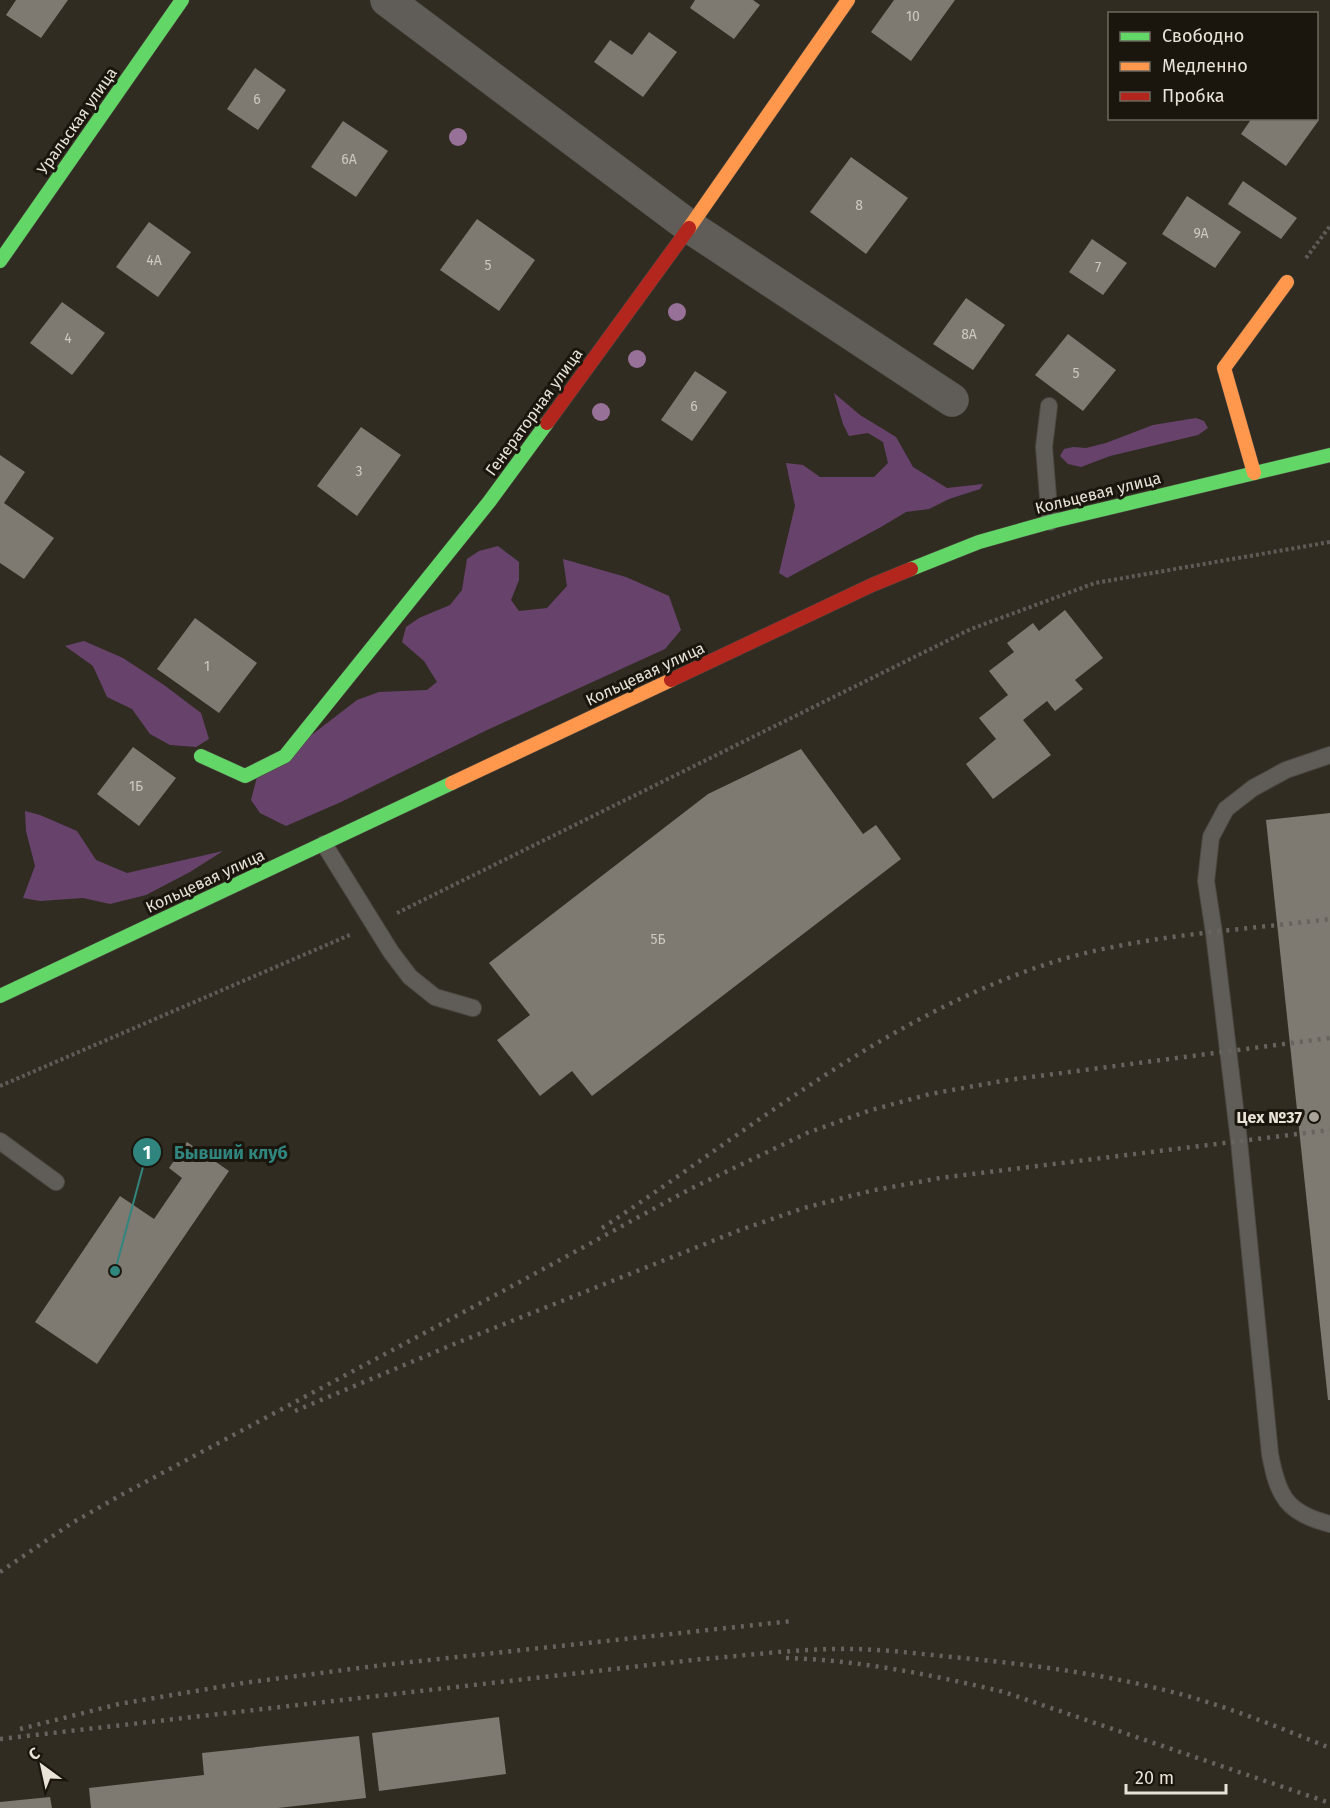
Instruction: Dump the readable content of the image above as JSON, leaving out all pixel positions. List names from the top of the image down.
{
  "streets": {
    "street": ["Уральская улица", "Генераторная улица", "Кольцевая улица"]
  },
  "places": ["Цех №37", "Бывший клуб"],
  "house_numbers": [
    "10",
    "6",
    "6А",
    "8",
    "9А",
    "4А",
    "5",
    "7",
    "8А",
    "4",
    "5",
    "6",
    "3",
    "1",
    "1Б",
    "5Б"
  ],
  "legend": ["Свободно", "Медленно", "Пробка"],
  "scale_bar": "20 m",
  "north": "top left"
}
